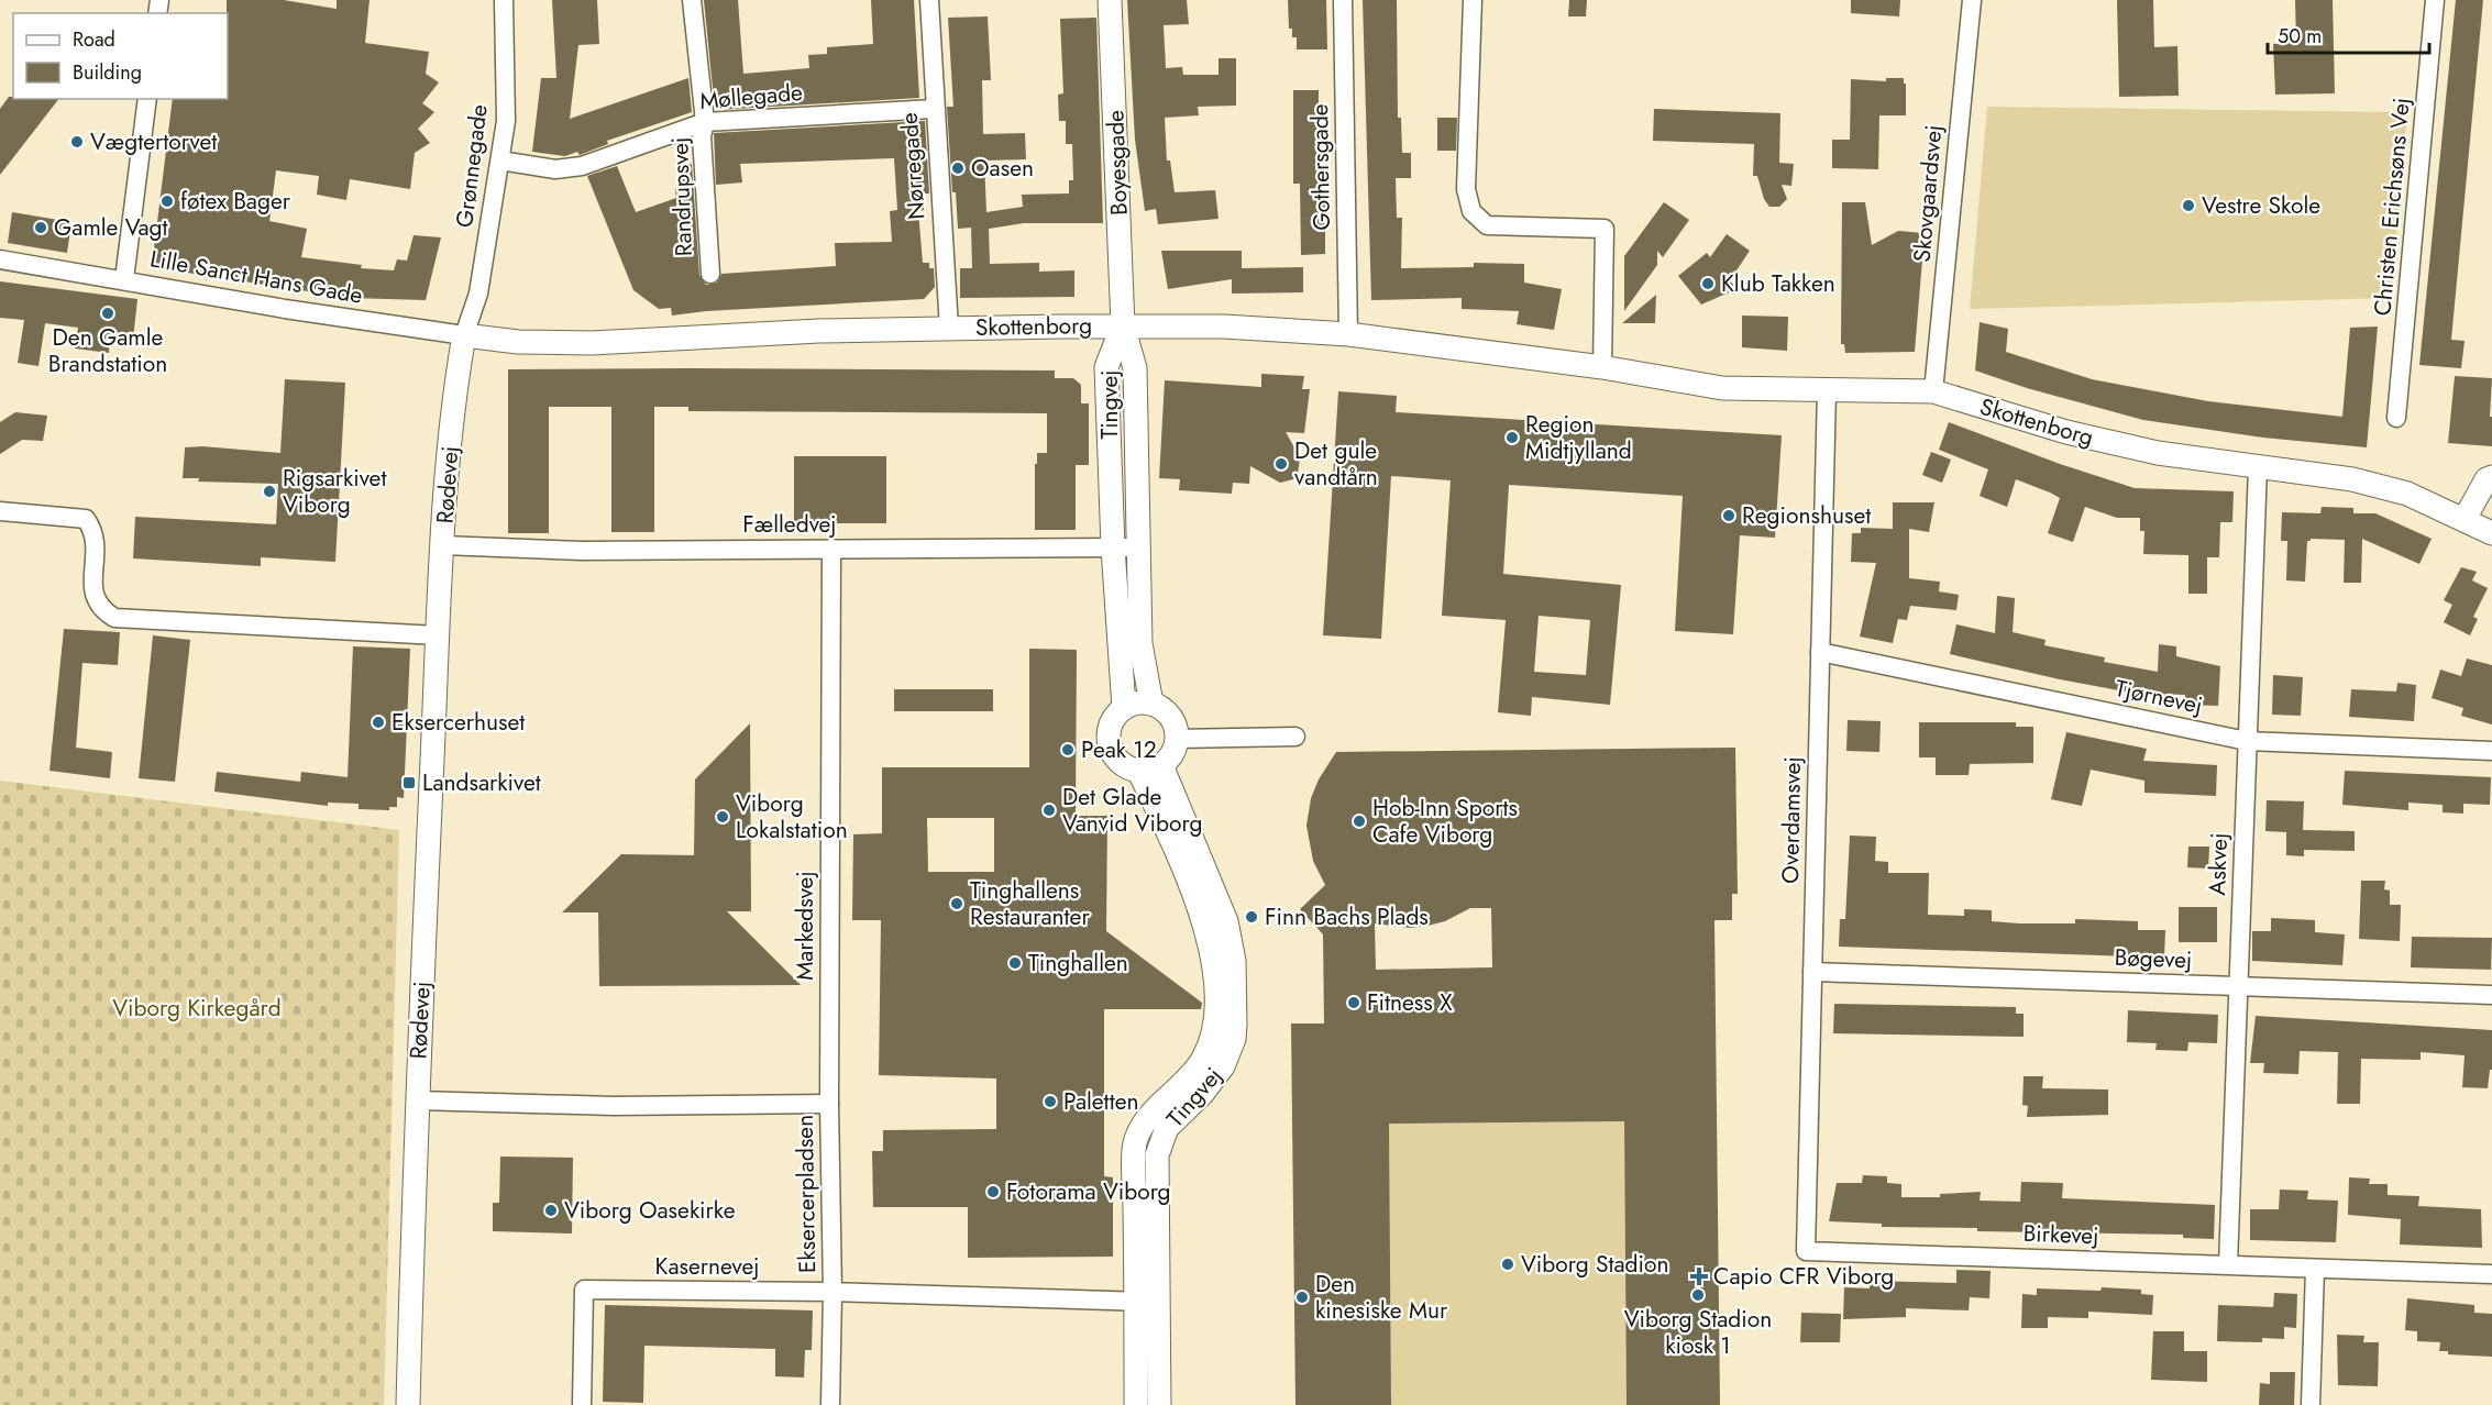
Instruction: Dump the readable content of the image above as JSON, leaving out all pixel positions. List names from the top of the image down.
{
  "streets": {
    "street": [
      "Møllegade",
      "Boyesgade",
      "Grønnegade",
      "Nørregade",
      "Gothersgade",
      "Skovgaardsvej",
      "Randrupsvej",
      "Christen Erichsøns Vej",
      "Lille Sanct Hans Gade",
      "Skottenborg",
      "Tingvej",
      "Rødevej",
      "Fælledvej",
      "Tjørnevej",
      "Overdamsvej",
      "Askvej",
      "Markedsvej",
      "Bøgevej",
      "Eksercerpladsen",
      "Birkevej",
      "Kasernevej"
    ]
  },
  "crossings": [
    ["Møllegade", "Grønnegade"],
    ["Møllegade", "Nørregade"],
    ["Møllegade", "Randrupsvej"],
    ["Boyesgade", "Skottenborg"],
    ["Boyesgade", "Tingvej"],
    ["Grønnegade", "Lille Sanct Hans Gade"],
    ["Grønnegade", "Skottenborg"],
    ["Grønnegade", "Rødevej"],
    ["Nørregade", "Skottenborg"],
    ["Gothersgade", "Skottenborg"],
    ["Skovgaardsvej", "Skottenborg"],
    ["Lille Sanct Hans Gade", "Skottenborg"],
    ["Lille Sanct Hans Gade", "Rødevej"],
    ["Skottenborg", "Tingvej"],
    ["Skottenborg", "Rødevej"],
    ["Skottenborg", "Overdamsvej"],
    ["Skottenborg", "Askvej"],
    ["Tingvej", "Fælledvej"],
    ["Tingvej", "Eksercerpladsen"],
    ["Rødevej", "Fælledvej"],
    ["Rødevej", "Eksercerpladsen"],
    ["Fælledvej", "Markedsvej"],
    ["Tjørnevej", "Overdamsvej"],
    ["Tjørnevej", "Askvej"],
    ["Overdamsvej", "Bøgevej"],
    ["Overdamsvej", "Birkevej"],
    ["Askvej", "Bøgevej"],
    ["Askvej", "Birkevej"],
    ["Markedsvej", "Eksercerpladsen"],
    ["Eksercerpladsen", "Kasernevej"]
  ],
  "parks": ["Viborg Kirkegård"],
  "places": {
    "other": [
      "Vægtertorvet",
      "Oasen",
      "føtex Bager",
      "Vestre Skole",
      "Gamle Vagt",
      "Klub Takken",
      "Den Gamle Brandstation",
      "Region Midtjylland",
      "Det gule vandtårn",
      "Rigsarkivet Viborg",
      "Regionshuset",
      "Eksercerhuset",
      "Peak 12",
      "Det Glade Vanvid Viborg",
      "Viborg Lokalstation",
      "Hob-Inn Sports Cafe Viborg",
      "Tinghallens Restauranter",
      "Finn Bachs Plads",
      "Tinghallen",
      "Fitness X",
      "Paletten",
      "Fotorama Viborg",
      "Viborg Oasekirke",
      "Viborg Stadion",
      "Viborg Stadion kiosk 1",
      "Den kinesiske Mur"
    ],
    "transit": ["Landsarkivet"],
    "health": ["Capio CFR Viborg"]
  },
  "legend": ["Road", "Building"],
  "scale_bar": "50 m"
}
